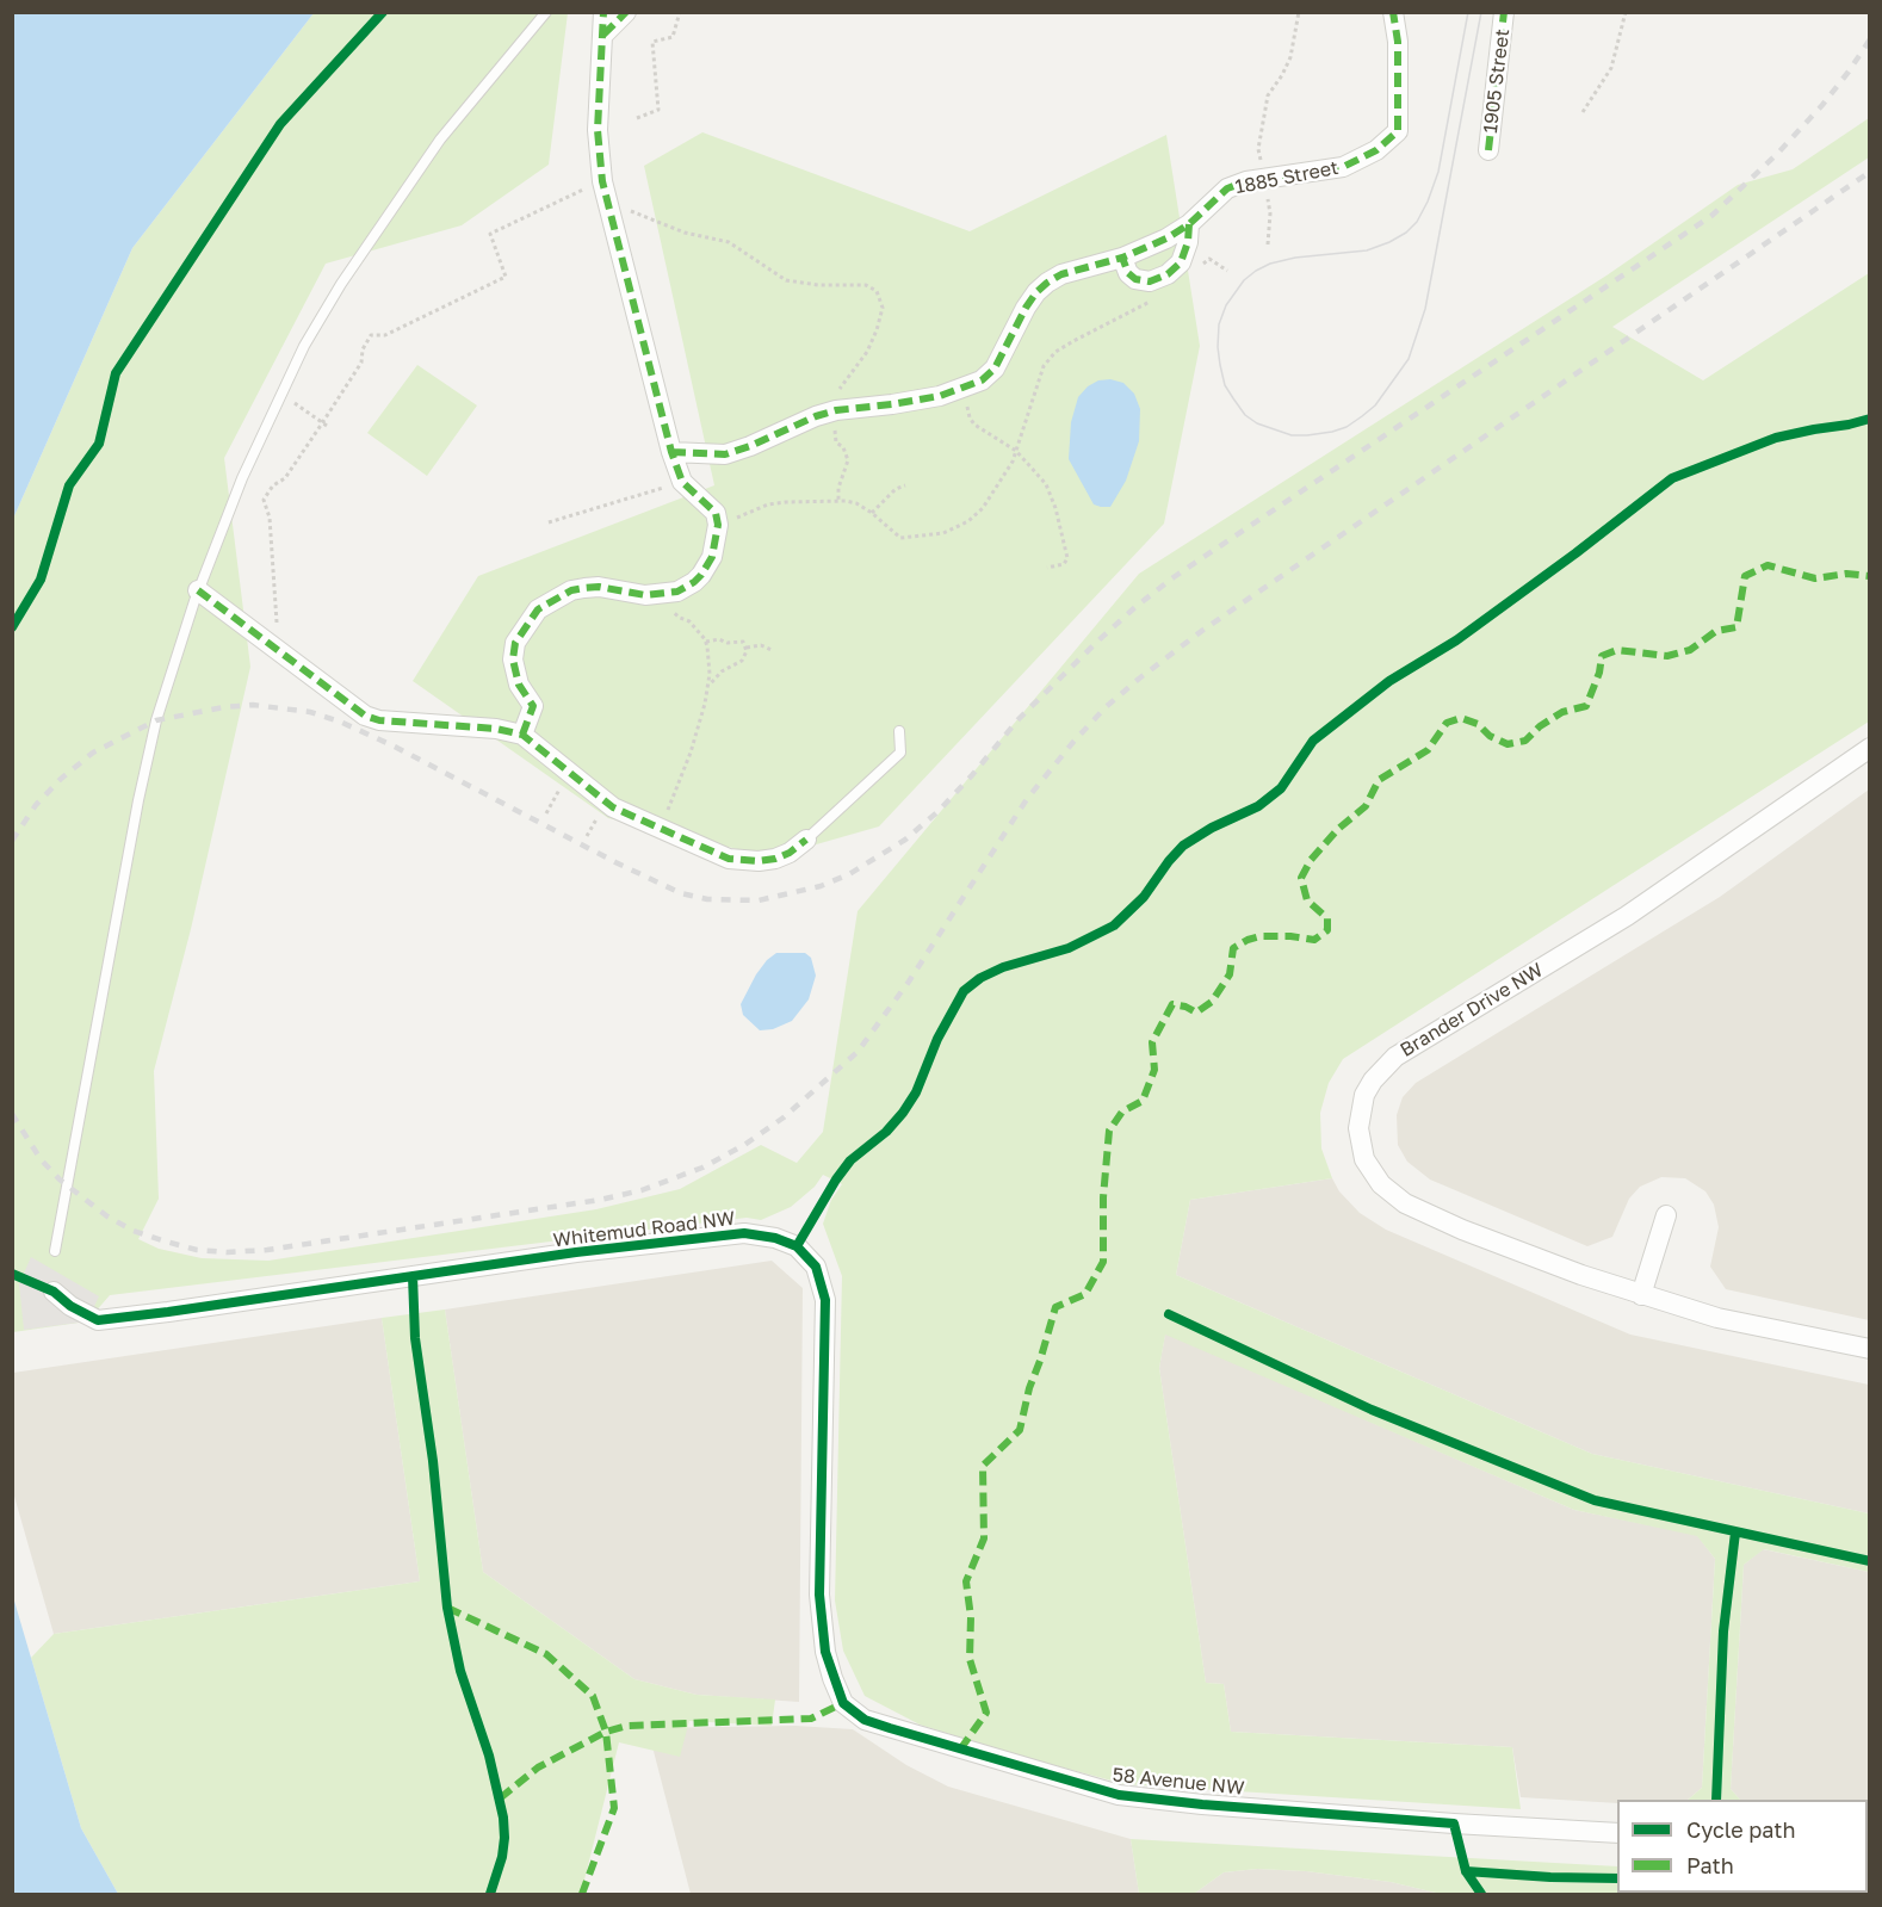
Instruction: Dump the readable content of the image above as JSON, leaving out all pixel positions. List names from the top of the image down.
{
  "streets": {
    "street": [
      "1905 Street",
      "1885 Street",
      "Brander Drive NW",
      "Whitemud Road NW",
      "58 Avenue NW"
    ]
  },
  "crossings": [
    ["Whitemud Road NW", "58 Avenue NW"]
  ],
  "legend": ["Cycle path", "Path"]
}
